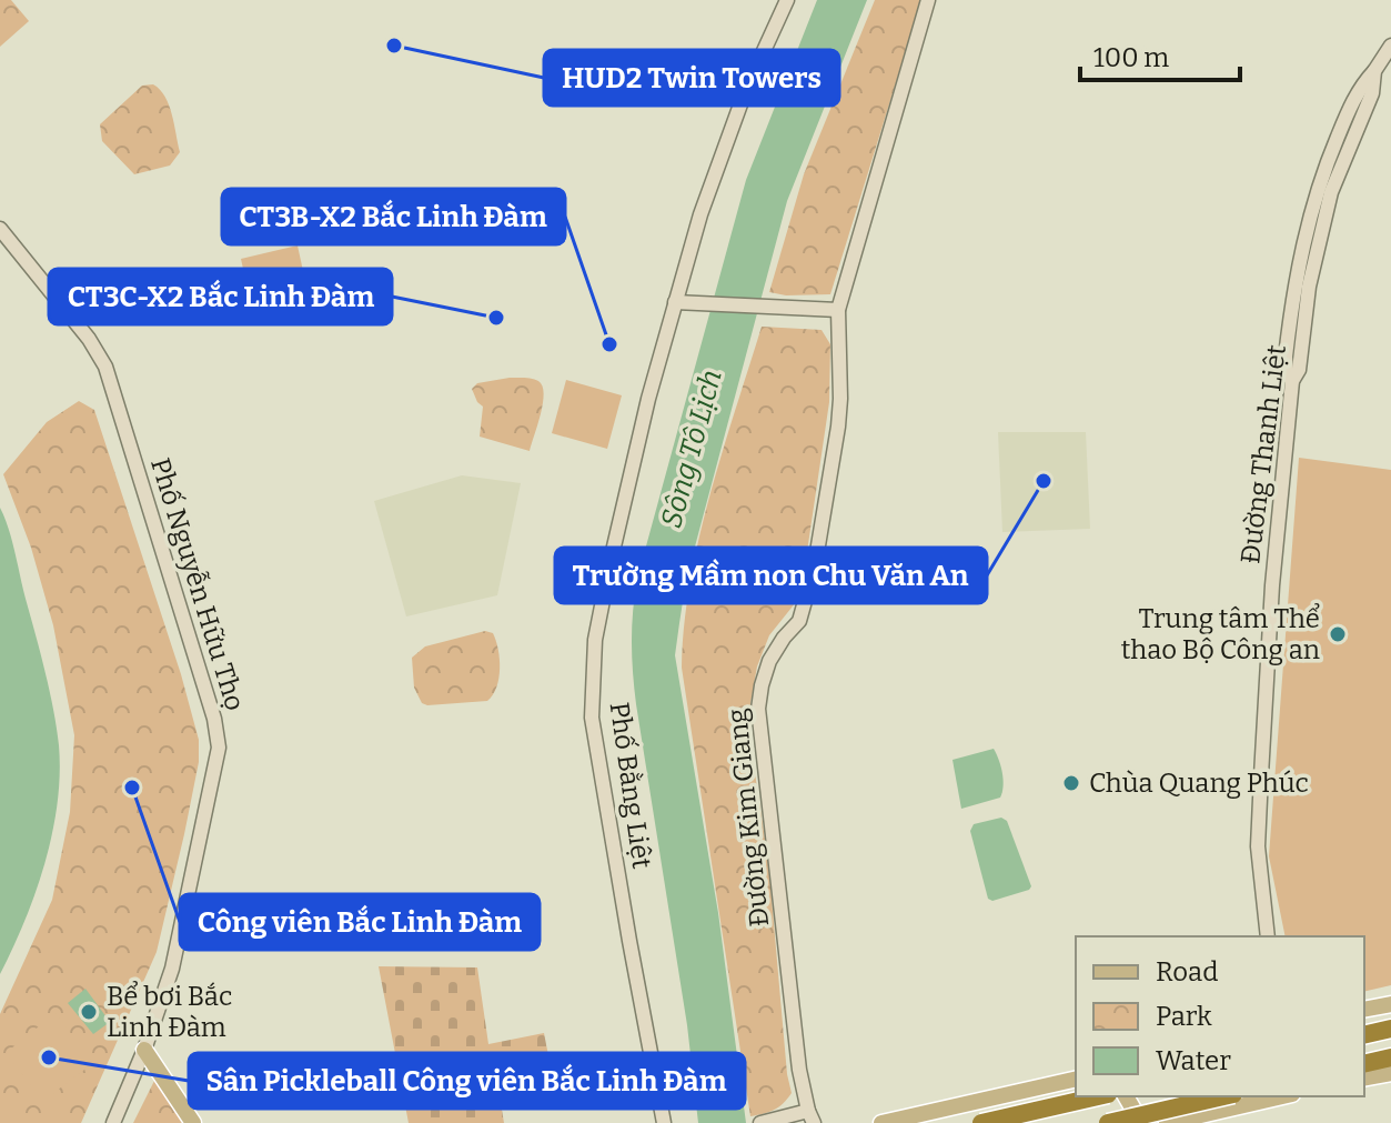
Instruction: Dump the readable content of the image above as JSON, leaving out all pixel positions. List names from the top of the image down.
{
  "streets": {
    "street": [
      "Đường Thanh Liệt",
      "Phố Nguyễn Hữu Thọ",
      "Phố Bằng Liệt",
      "Đường Kim Giang"
    ]
  },
  "water": ["Sông Tô Lịch"],
  "places": [
    "HUD2 Twin Towers",
    "CT3C-X2 Bắc Linh Đàm",
    "CT3B-X2 Bắc Linh Đàm",
    "Trường Mầm non Chu Văn An",
    "Trung tâm Thể thao Bộ Công an",
    "Chùa Quang Phúc",
    "Công viên Bắc Linh Đàm",
    "Bể bơi Bắc Linh Đàm",
    "Sân Pickleball Công viên Bắc Linh Đàm"
  ],
  "legend": ["Road", "Park", "Water"],
  "scale_bar": "100 m"
}
